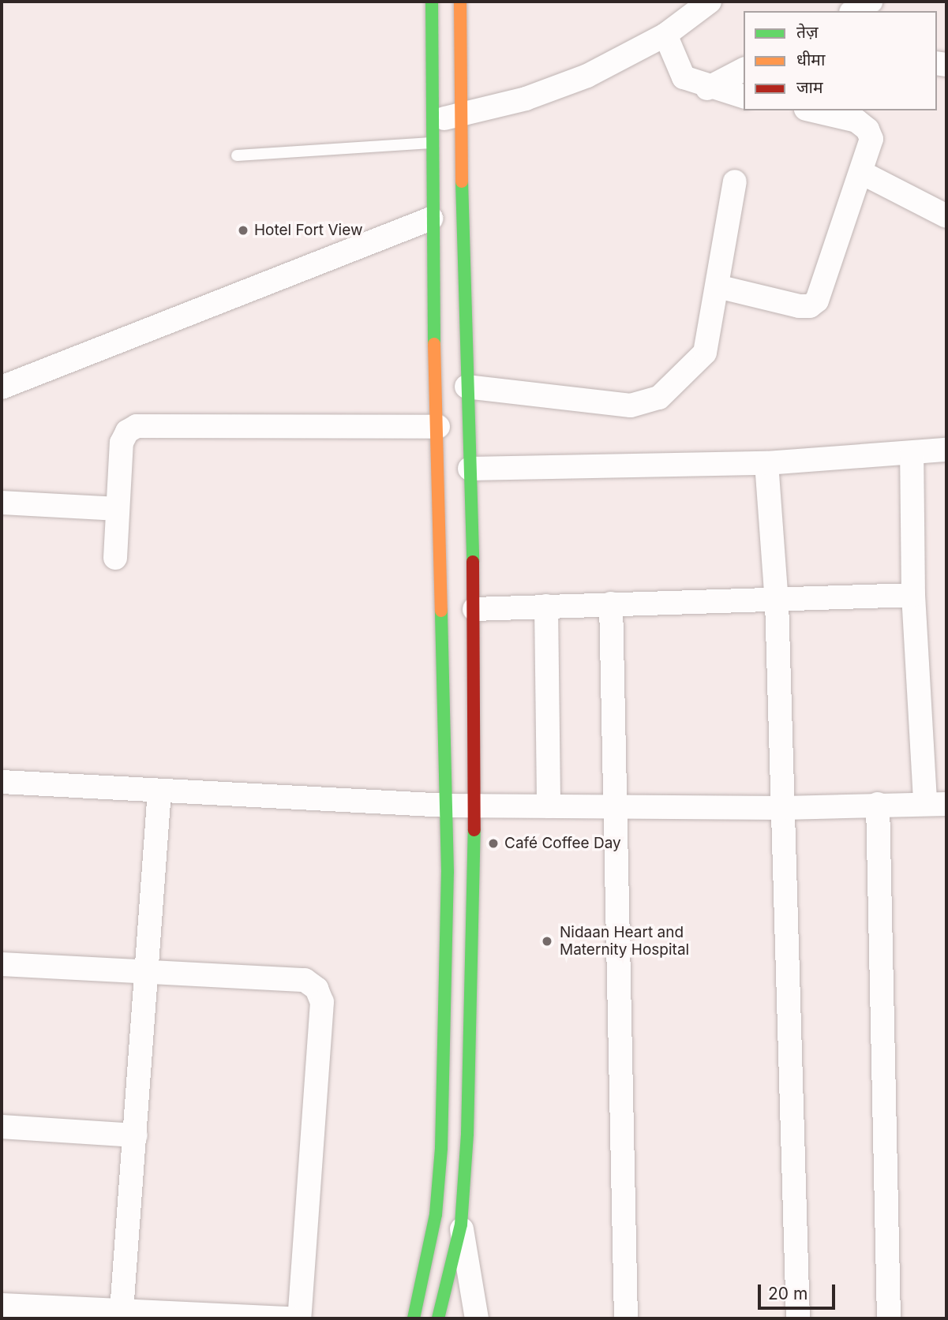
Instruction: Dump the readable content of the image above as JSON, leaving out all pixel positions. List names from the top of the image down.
{
  "places": ["Hotel Fort View", "Café Coffee Day", "Nidaan Heart and Maternity Hospital"],
  "legend": ["तेज़", "धीमा", "जाम"],
  "scale_bar": "20 m"
}
